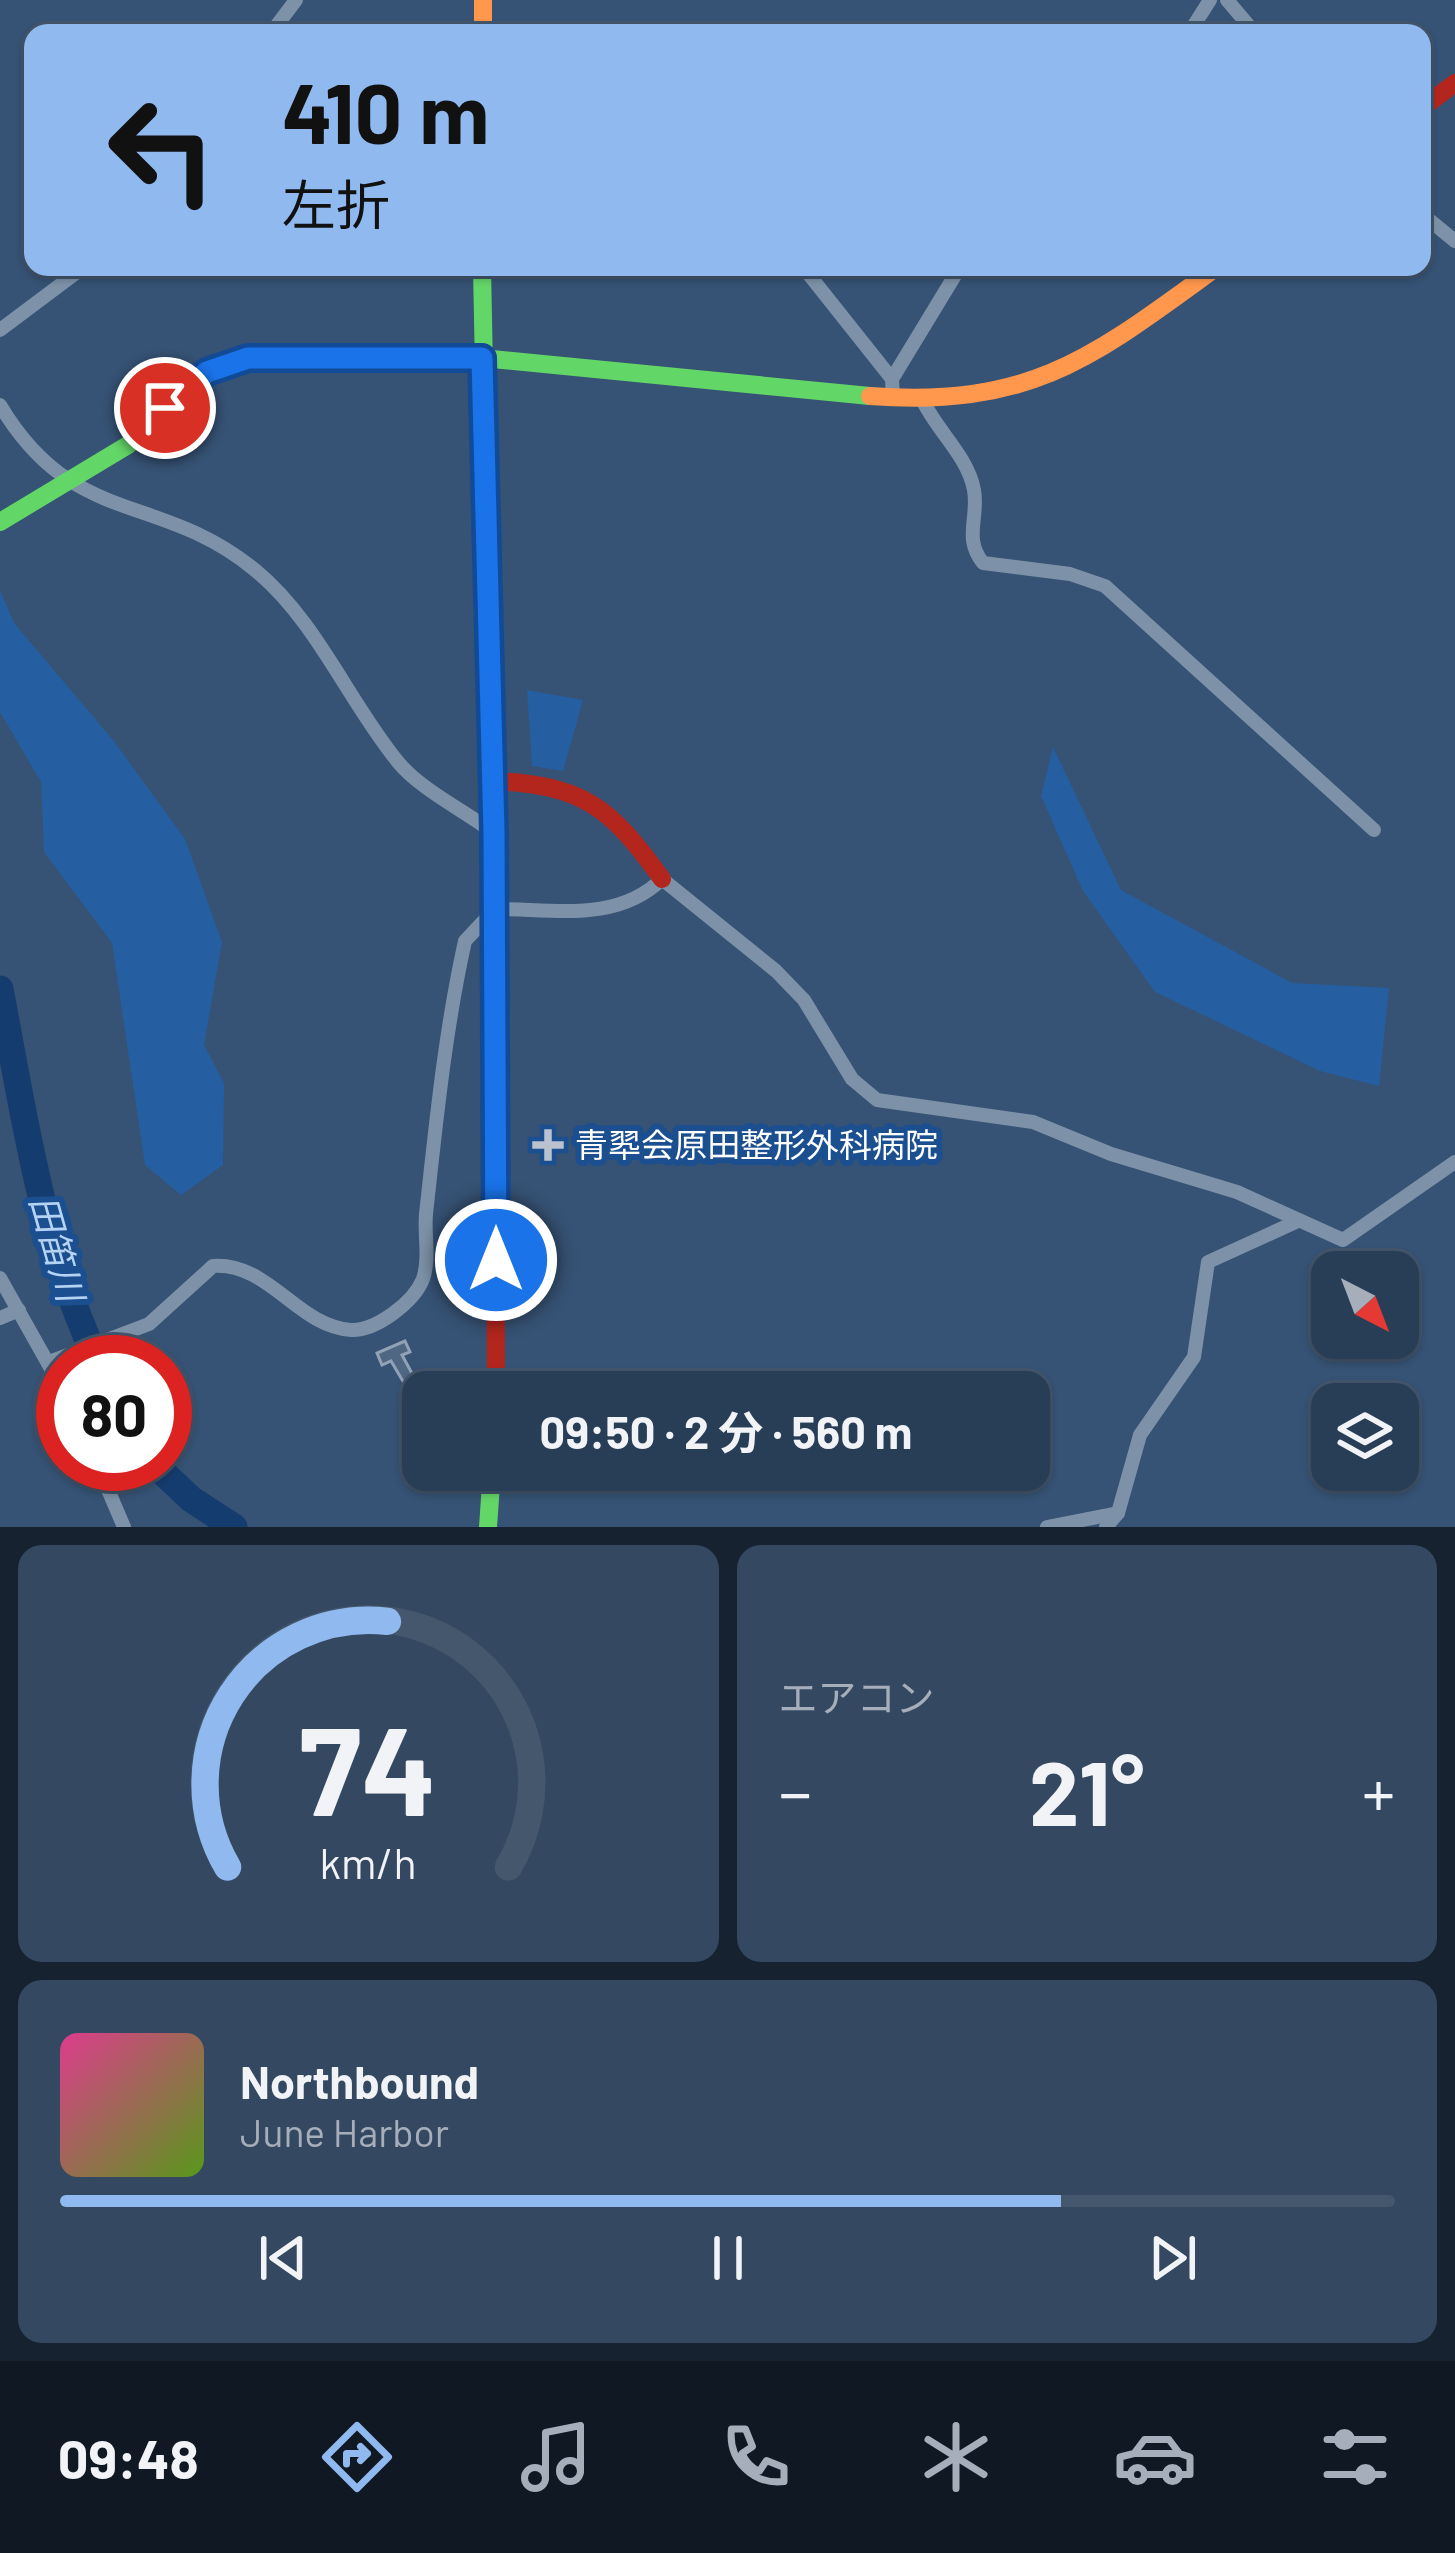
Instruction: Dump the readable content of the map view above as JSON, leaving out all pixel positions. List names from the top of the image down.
{
  "water": ["田笛川"],
  "places": {
    "health": ["青翆会原田整形外科病院"]
  },
  "north": "bottom right",
  "page": {
    "turn": ["410 m", "左折"],
    "limit": "80",
    "trip": "09:50 · 2 分 · 560 m",
    "tile": "エアコン",
    "heat": ["−", "21°", "+"],
    "song": ["Northbound", "June Harbor"],
    "tabs": "09:48",
    "gauge": ["74", "km/h"]
  }
}
